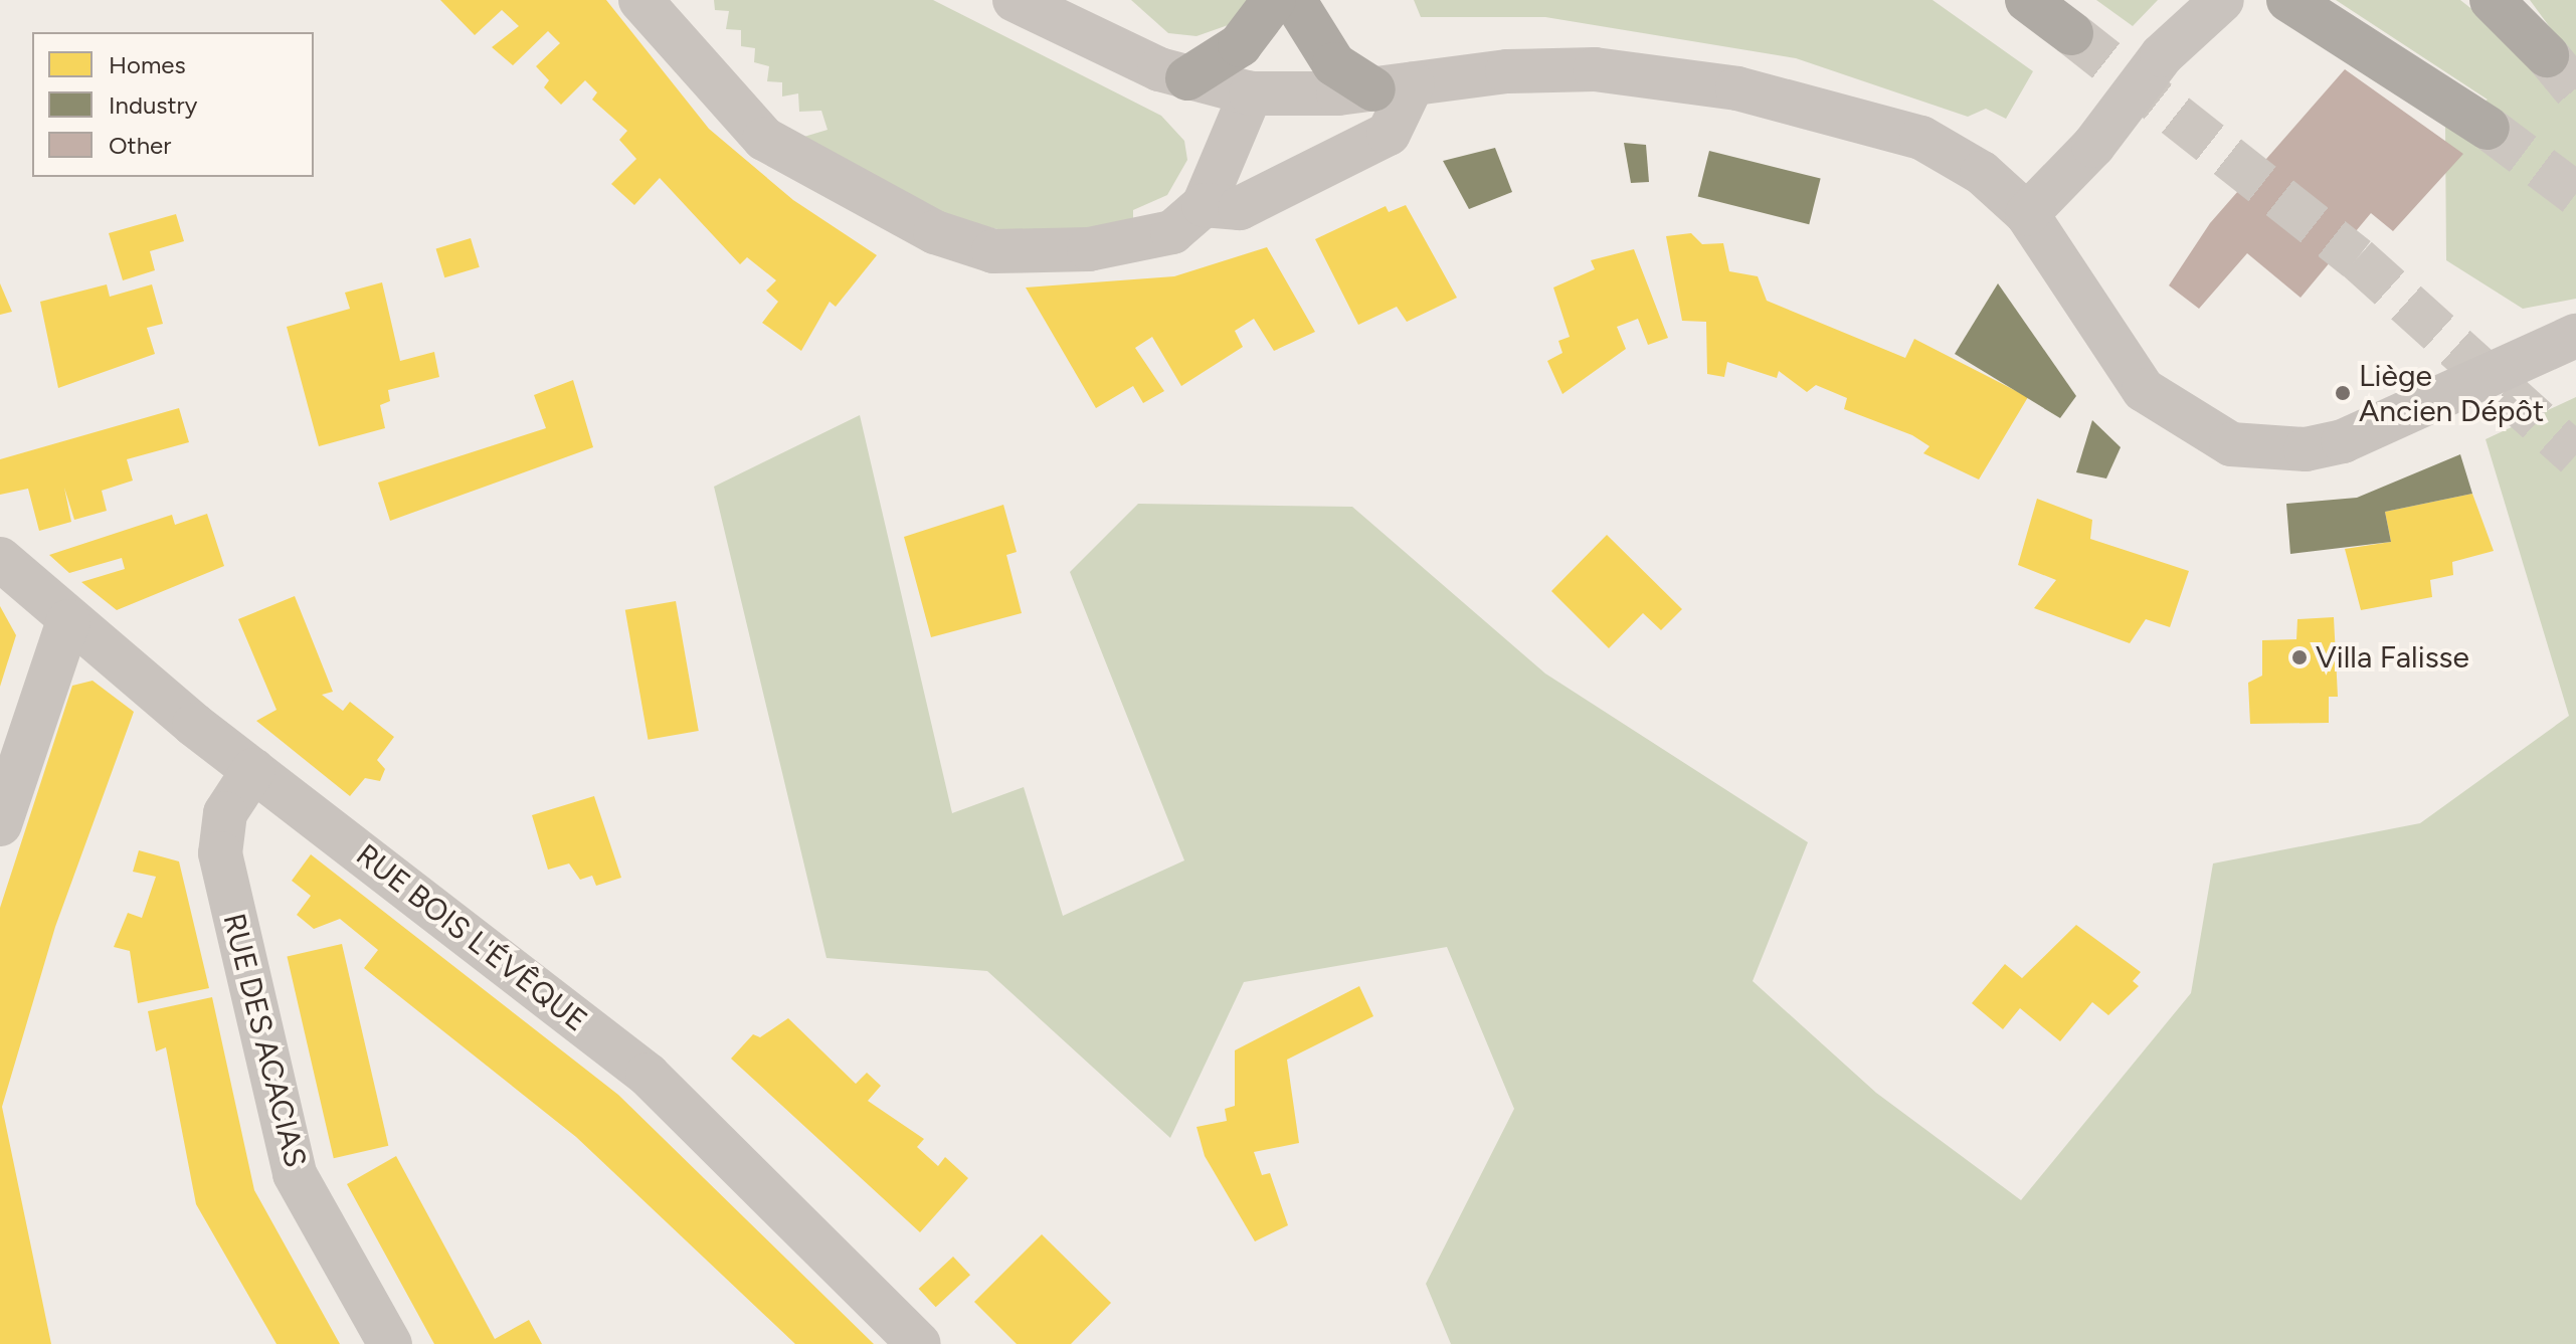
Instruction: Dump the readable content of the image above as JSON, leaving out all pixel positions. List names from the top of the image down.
{
  "streets": {
    "street": ["RUE BOIS L'ÉVÊQUE", "RUE DES ACACIAS"]
  },
  "crossings": [
    ["RUE BOIS L'ÉVÊQUE", "RUE DES ACACIAS"]
  ],
  "places": ["Liège Ancien Dépôt", "Villa Falisse"],
  "legend": ["Homes", "Industry", "Other"]
}
